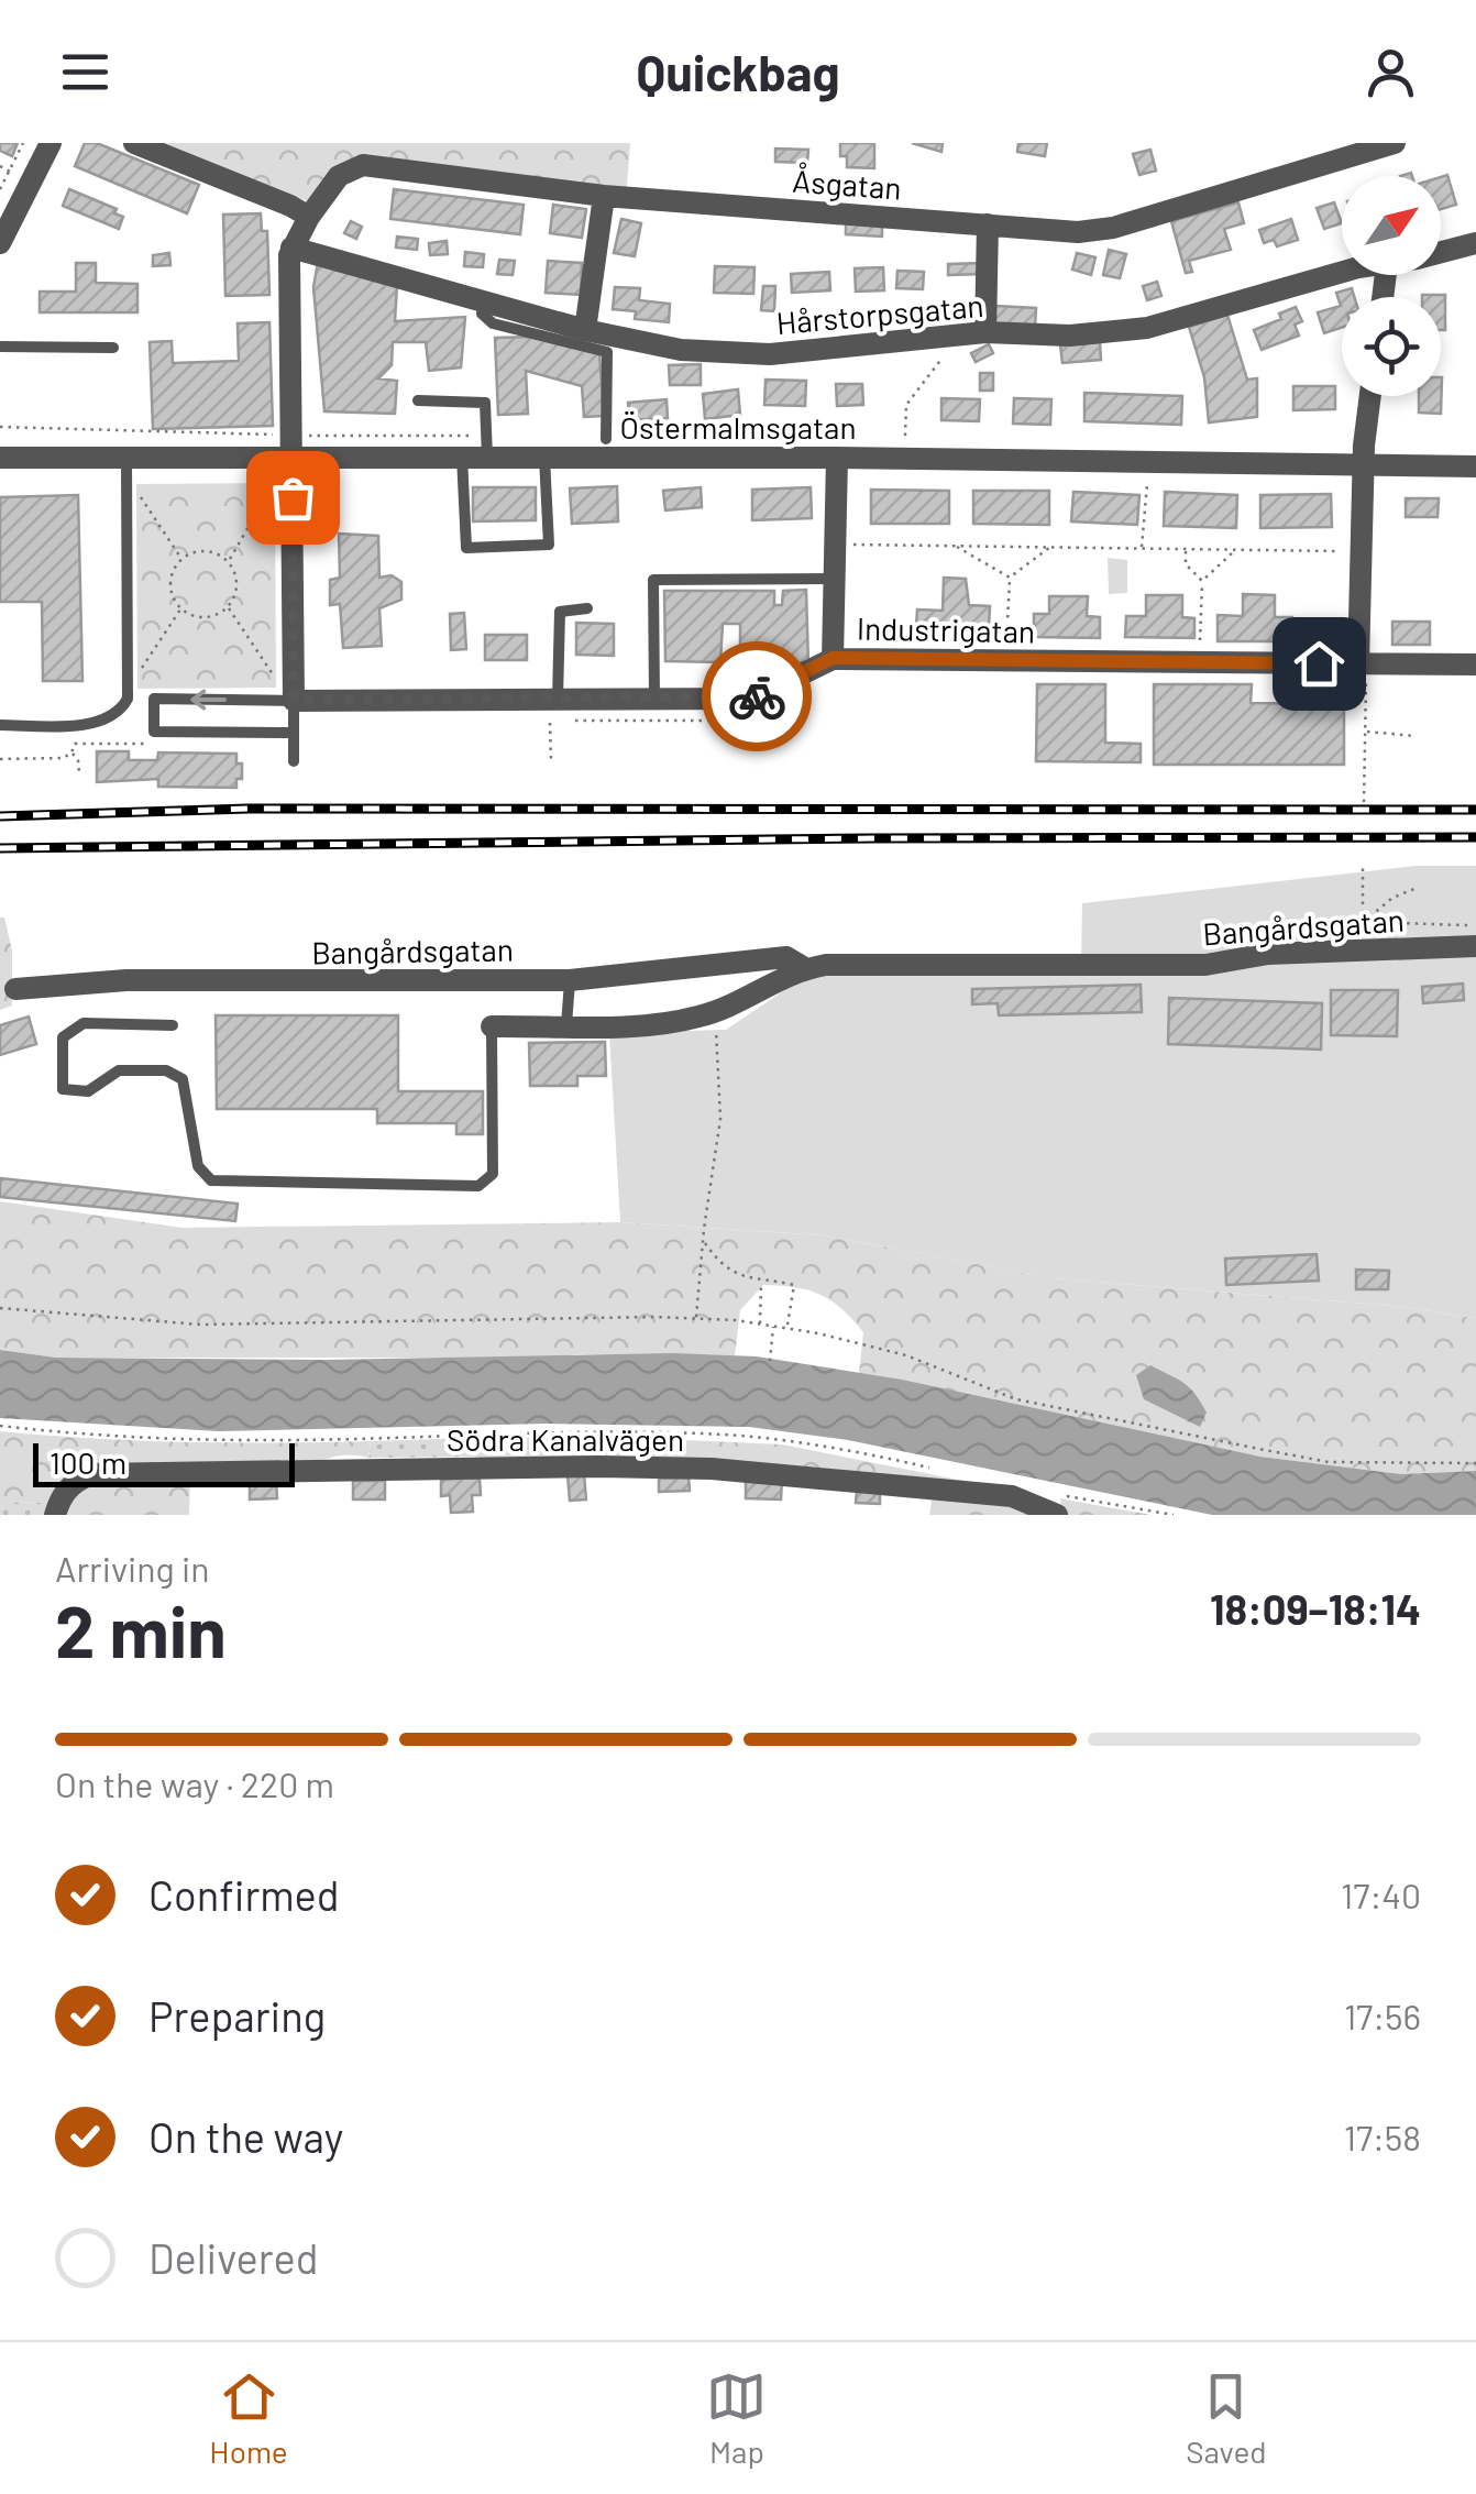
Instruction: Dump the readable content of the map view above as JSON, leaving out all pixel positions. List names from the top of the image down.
{
  "streets": {
    "street": [
      "Åsgatan",
      "Hårstorpsgatan",
      "Östermalmsgatan",
      "Industrigatan",
      "Bangårdsgatan",
      "Södra Kanalvägen"
    ]
  },
  "crossings": [
    ["Åsgatan", "Hårstorpsgatan"]
  ],
  "scale_bar": "100 m",
  "north": "top right",
  "page": {
    "header": "Quickbag",
    "scale": "100 m",
    "heading": ["2 min", "Arriving in", "18:09–18:14"],
    "bar": "On the way · 220 m",
    "list": [
      ["Confirmed", "17:40"],
      ["Preparing", "17:56"],
      ["On the way", "17:58"],
      "Delivered"
    ],
    "tabs": ["Home", "Map", "Saved"]
  }
}
